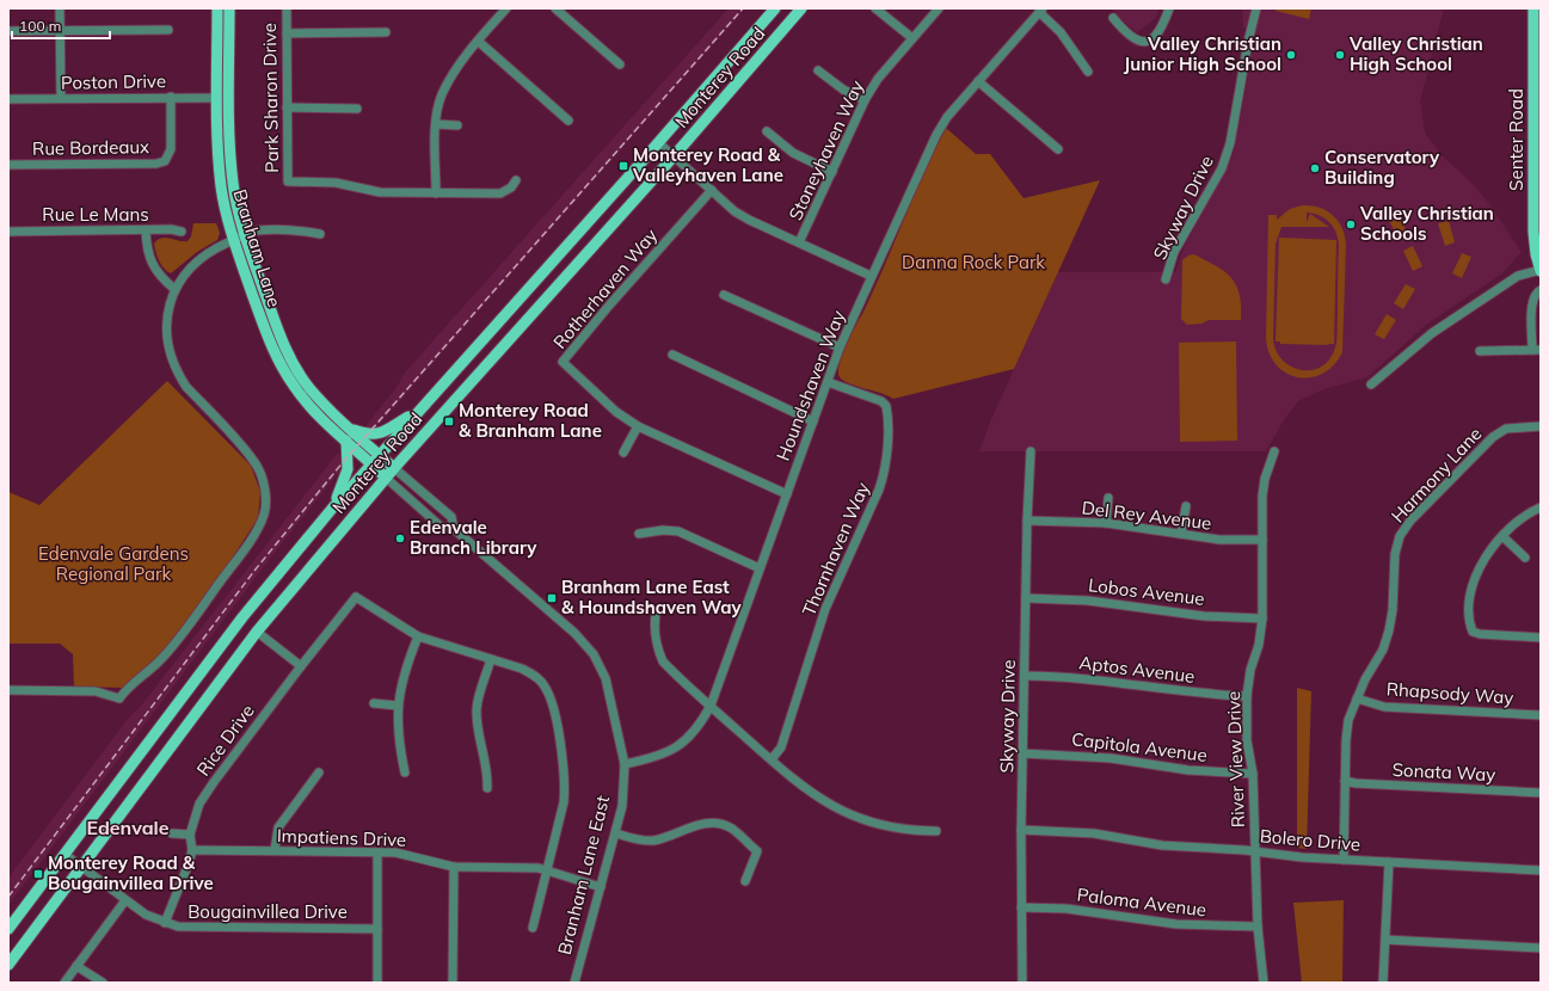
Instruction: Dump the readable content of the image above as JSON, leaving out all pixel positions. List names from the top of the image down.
{
  "streets": {
    "main road": [
      "Monterey Road",
      "Senter Road",
      "Branham Lane",
      "Branham Lane East"
    ],
    "street": [
      "Poston Drive",
      "Park Sharon Drive",
      "Rue Bordeaux",
      "Stoneyhaven Way",
      "Skyway Drive",
      "Rue Le Mans",
      "Rotherhaven Way",
      "Houndshaven Way",
      "Harmony Lane",
      "Del Rey Avenue",
      "Thornhaven Way",
      "Lobos Avenue",
      "Aptos Avenue",
      "Rhapsody Way",
      "Rice Drive",
      "Capitola Avenue",
      "River View Drive",
      "Sonata Way",
      "Impatiens Drive",
      "Bolero Drive",
      "Paloma Avenue",
      "Bougainvillea Drive"
    ]
  },
  "crossings": [
    ["Monterey Road", "Branham Lane East"],
    ["Monterey Road", "Bougainvillea Drive"],
    ["Poston Drive", "Rue Bordeaux"],
    ["Poston Drive", "Branham Lane"],
    ["Skyway Drive", "Del Rey Avenue"],
    ["Skyway Drive", "Lobos Avenue"],
    ["Skyway Drive", "Aptos Avenue"],
    ["Skyway Drive", "Capitola Avenue"],
    ["Skyway Drive", "Bolero Drive"],
    ["Skyway Drive", "Paloma Avenue"],
    ["Branham Lane", "Branham Lane East"],
    ["Rotherhaven Way", "Houndshaven Way"],
    ["Houndshaven Way", "Thornhaven Way"],
    ["Houndshaven Way", "Branham Lane East"],
    ["Harmony Lane", "Rhapsody Way"],
    ["Harmony Lane", "Sonata Way"],
    ["Harmony Lane", "Bolero Drive"],
    ["Del Rey Avenue", "River View Drive"],
    ["Lobos Avenue", "River View Drive"],
    ["Aptos Avenue", "River View Drive"],
    ["Rice Drive", "Impatiens Drive"],
    ["Rice Drive", "Bougainvillea Drive"],
    ["Capitola Avenue", "River View Drive"],
    ["River View Drive", "Bolero Drive"],
    ["River View Drive", "Paloma Avenue"],
    ["Impatiens Drive", "Branham Lane East"]
  ],
  "districts": ["Edenvale"],
  "parks": ["Danna Rock Park", "Edenvale Gardens Regional Park"],
  "places": {
    "other": [
      "Valley Christian Junior High School",
      "Valley Christian High School",
      "Conservatory Building",
      "Valley Christian Schools",
      "Edenvale Branch Library"
    ],
    "transit": [
      "Monterey Road & Valleyhaven Lane",
      "Monterey Road & Branham Lane",
      "Branham Lane East & Houndshaven Way",
      "Monterey Road & Bougainvillea Drive"
    ]
  },
  "scale_bar": "100 m"
}
